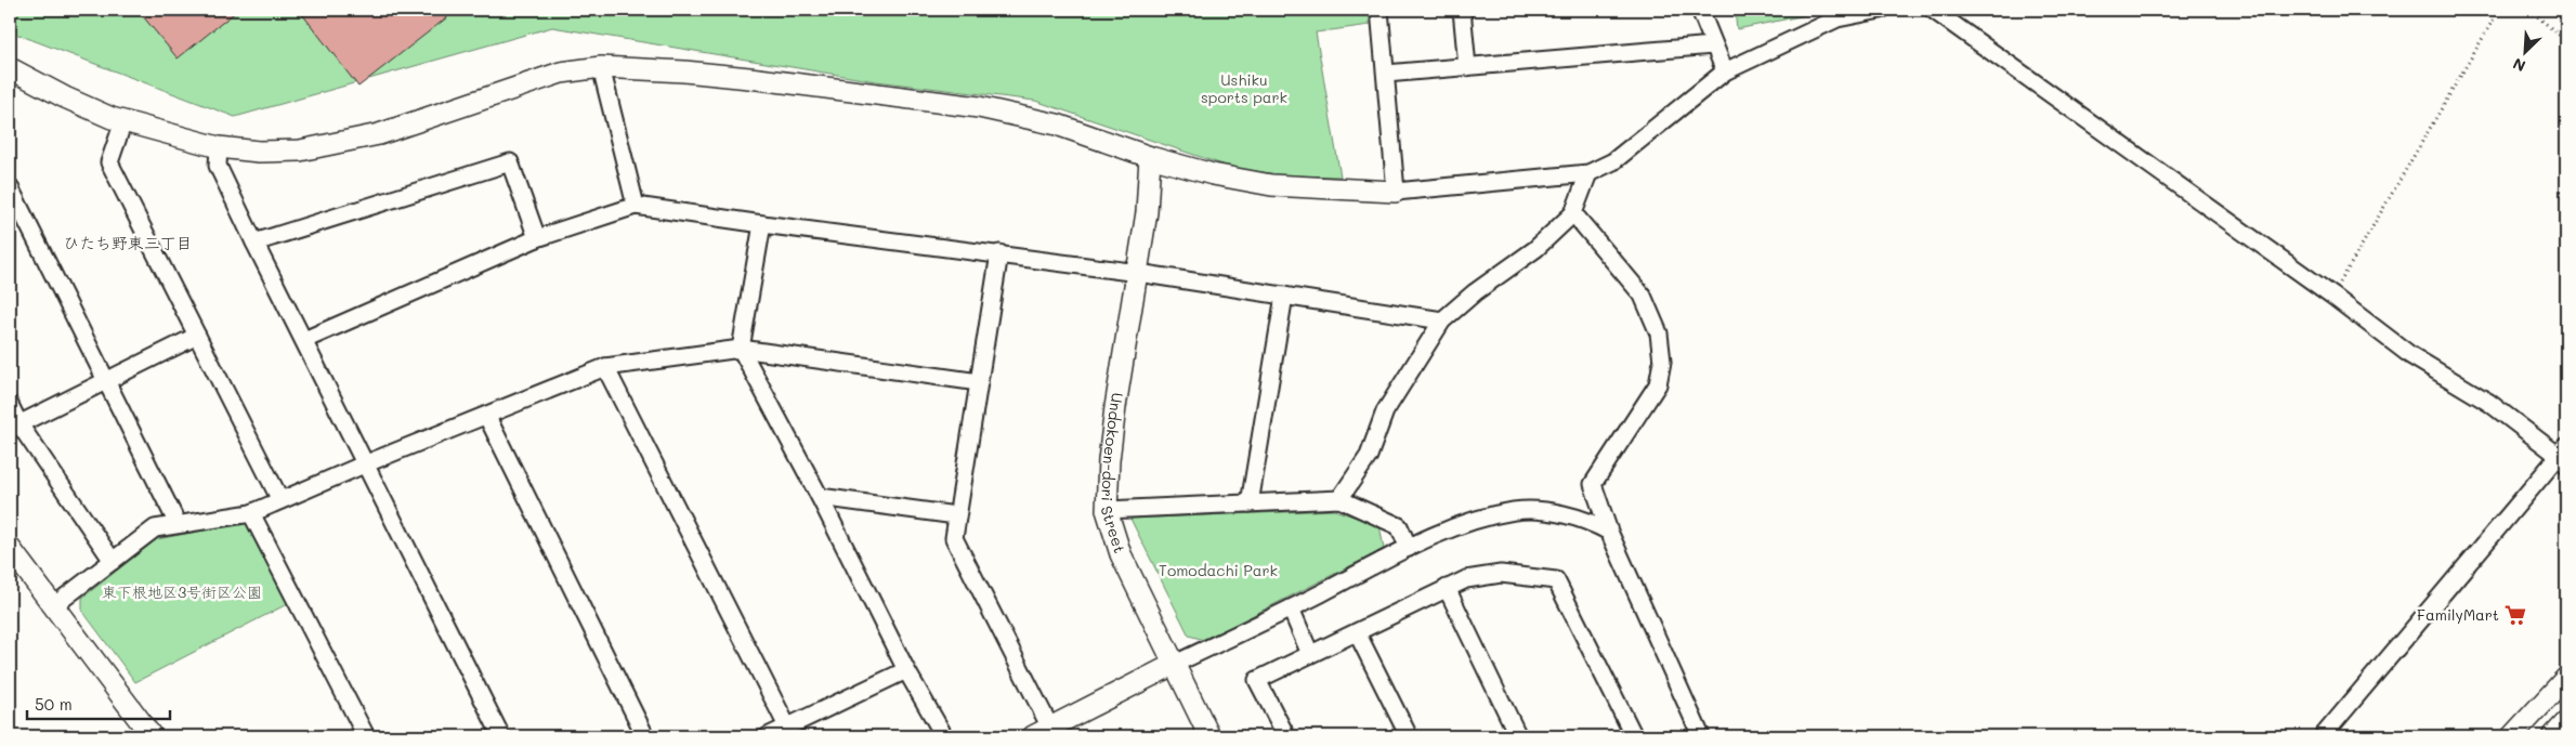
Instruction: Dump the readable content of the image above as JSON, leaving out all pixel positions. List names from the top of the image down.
{
  "streets": {
    "street": ["Undokoen-dori Street"]
  },
  "districts": ["ひたち野東三丁目"],
  "parks": ["Ushiku sports park", "Tomodachi Park", "東下根地区3号街区公園"],
  "places": {
    "supermarket": ["FamilyMart"]
  },
  "scale_bar": "50 m",
  "north": "bottom left"
}
